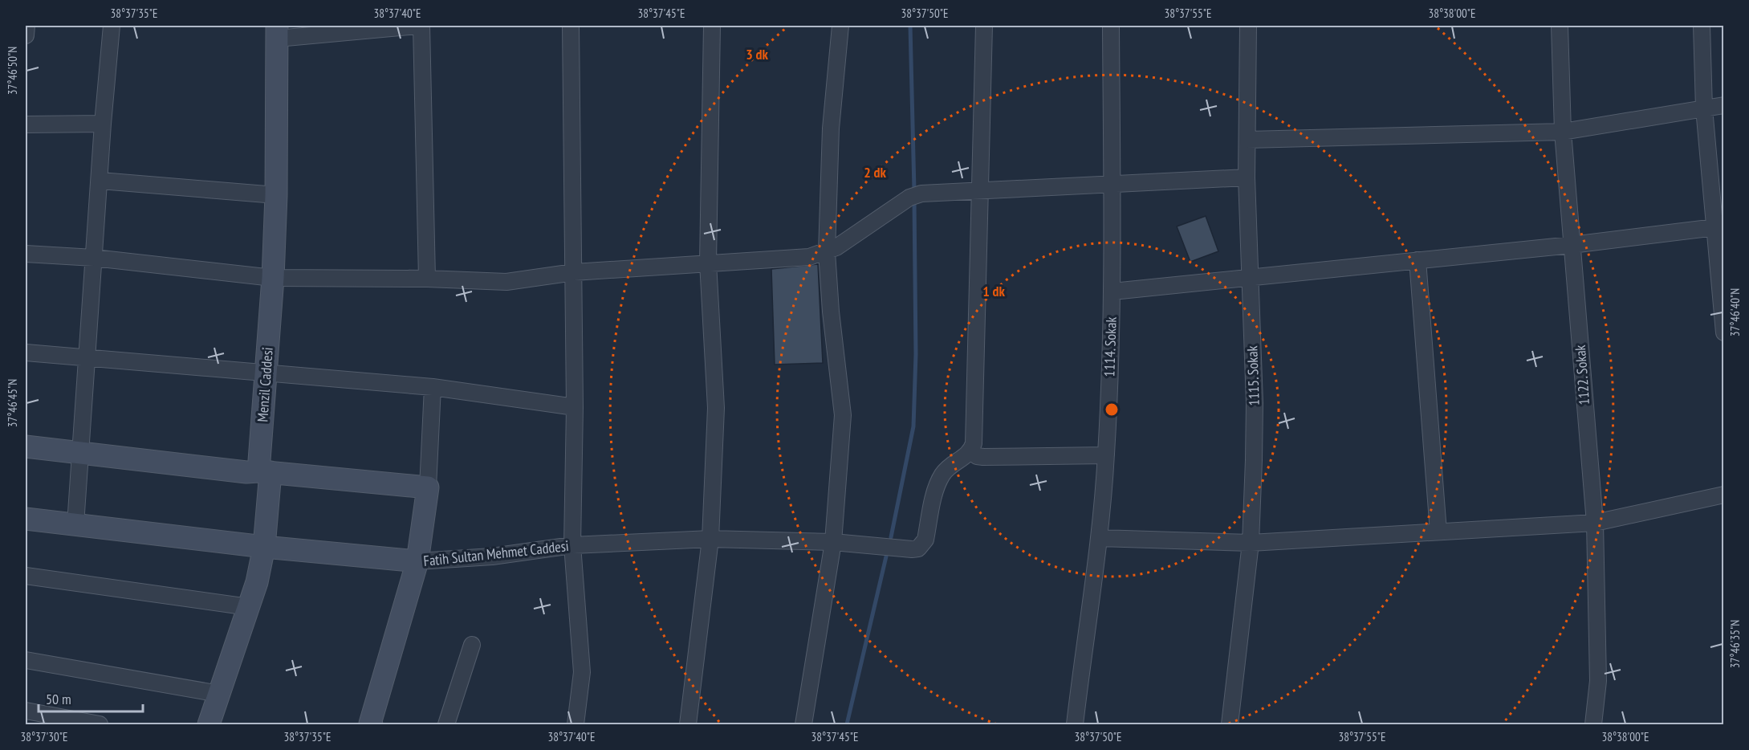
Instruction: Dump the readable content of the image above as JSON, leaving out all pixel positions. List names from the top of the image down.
{
  "streets": {
    "street": [
      "1114. Sokak",
      "1122. Sokak",
      "1115. Sokak",
      "Menzil Caddesi",
      "Fatih Sultan Mehmet Caddesi"
    ]
  },
  "crossings": [
    ["Menzil Caddesi", "Fatih Sultan Mehmet Caddesi"]
  ],
  "scale_bar": "50 m",
  "coordinates": [
    "38°37'35\"E",
    "38°37'40\"E",
    "38°37'45\"E",
    "38°37'50\"E",
    "38°37'55\"E",
    "38°38'00\"E",
    "37°46'50\"N",
    "37°46'40\"N",
    "37°46'45\"N",
    "37°46'35\"N",
    "38°37'30\"E"
  ],
  "rings": ["3 dk", "2 dk", "1 dk"]
}
